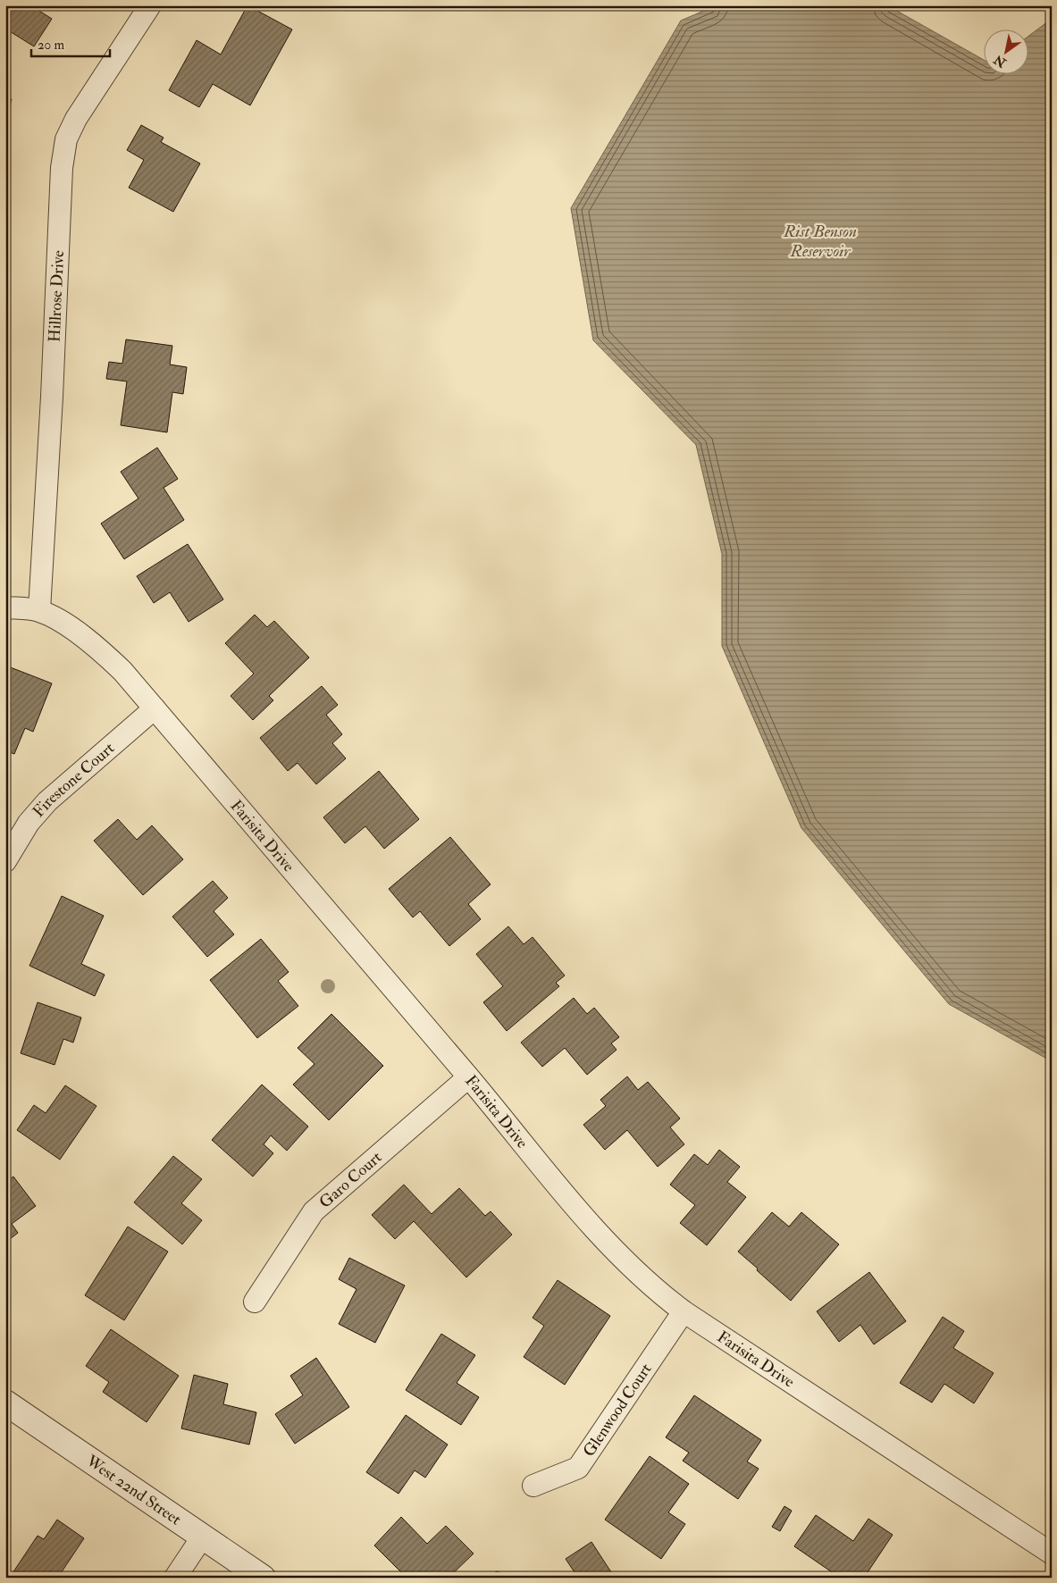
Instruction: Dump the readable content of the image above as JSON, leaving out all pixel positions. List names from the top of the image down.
{
  "streets": {
    "street": [
      "Hillrose Drive",
      "Firestone Court",
      "Farisita Drive",
      "Garo Court",
      "Glenwood Court",
      "West 22nd Street"
    ]
  },
  "crossings": [
    ["Hillrose Drive", "Farisita Drive"],
    ["Firestone Court", "Farisita Drive"],
    ["Farisita Drive", "Garo Court"],
    ["Farisita Drive", "Glenwood Court"]
  ],
  "water": ["Rist Benson Reservoir"],
  "scale_bar": "20 m",
  "north": "bottom left"
}
